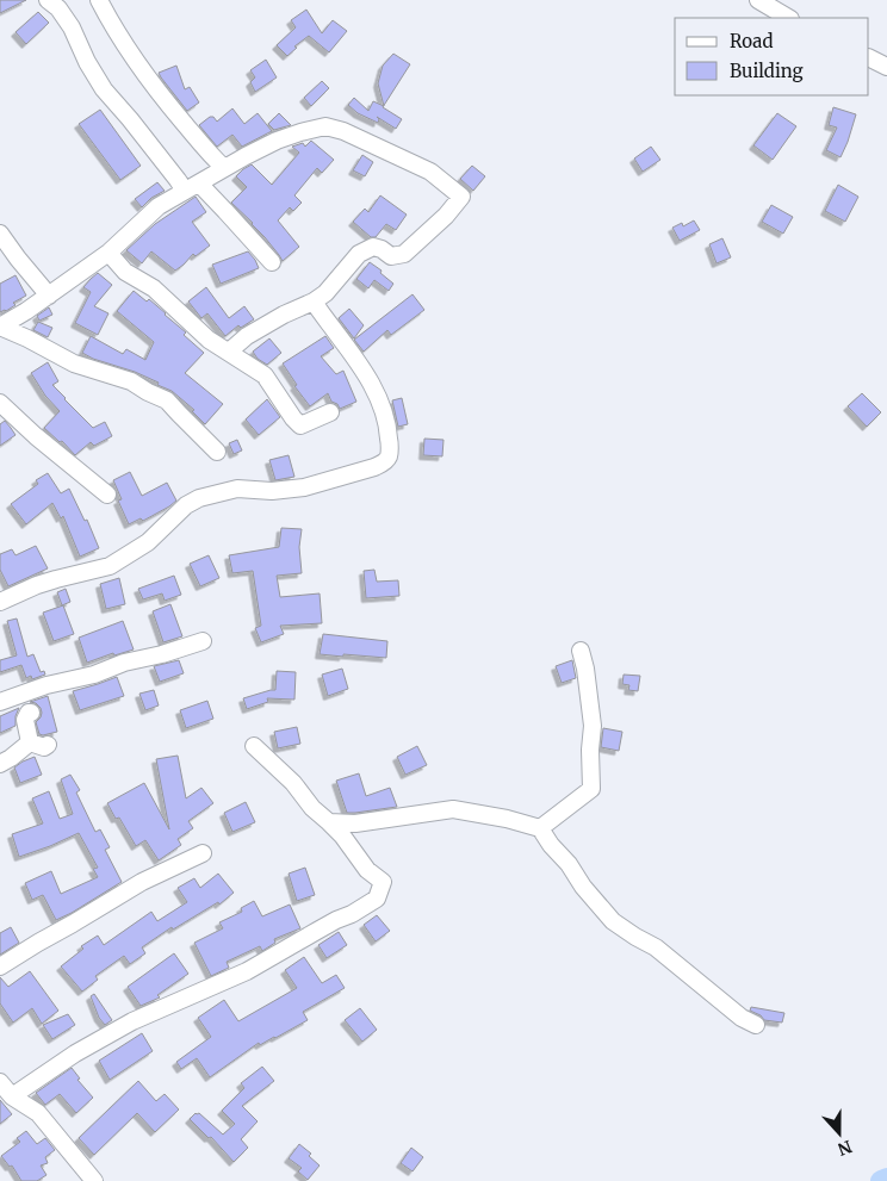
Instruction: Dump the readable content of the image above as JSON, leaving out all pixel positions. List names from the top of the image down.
{
  "legend": ["Road", "Building"],
  "north": "bottom"
}
